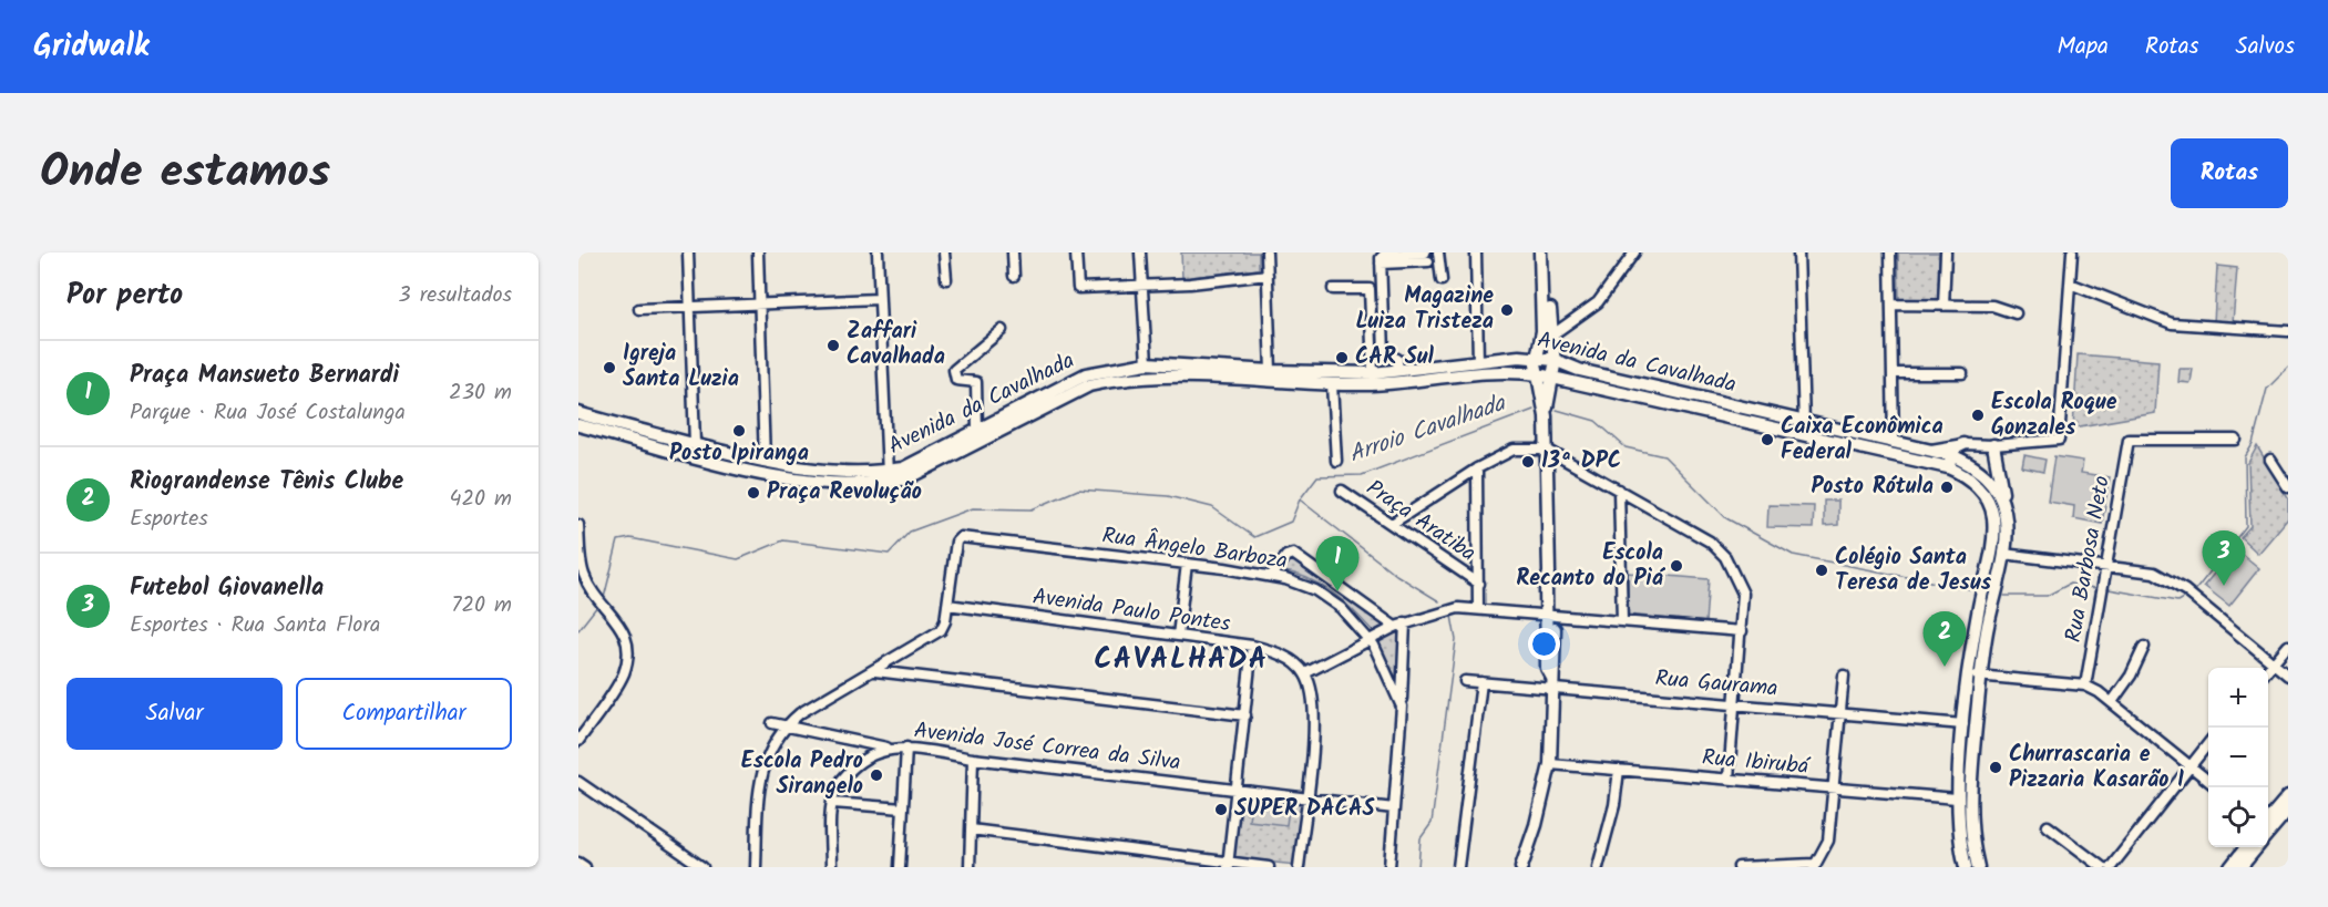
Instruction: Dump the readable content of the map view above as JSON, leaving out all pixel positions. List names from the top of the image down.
{
  "streets": {
    "main road": ["Avenida da Cavalhada"],
    "street": [
      "Praça Aratiba",
      "Rua Ângelo Barboza",
      "Rua Barbosa Neto",
      "Avenida Paulo Pontes",
      "Rua Gaurama",
      "Avenida José Correa da Silva",
      "Rua Ibirubá"
    ]
  },
  "crossings": [
    ["Avenida da Cavalhada", "Rua Gaurama"],
    ["Avenida da Cavalhada", "Rua Ibirubá"],
    ["Rua Ângelo Barboza", "Avenida Paulo Pontes"],
    ["Rua Ângelo Barboza", "Avenida José Correa da Silva"]
  ],
  "districts": ["CAVALHADA"],
  "water": ["Arroio Cavalhada"],
  "places": [
    "Magazine Luiza Tristeza",
    "Zaffari Cavalhada",
    "CAR Sul",
    "Igreja Santa Luzia",
    "Escola Roque Gonzales",
    "Posto Ipiranga",
    "Caixa Econômica Federal",
    "13ª DPC",
    "Posto Rótula",
    "Praça Revolução",
    "Escola Recanto do Piá",
    "Colégio Santa Teresa de Jesus",
    "Churrascaria e Pizzaria Kasarão I",
    "Escola Pedro Sirangelo",
    "SUPER DACAS"
  ],
  "page": {
    "header": "Gridwalk",
    "nav": ["Mapa", "Rotas", "Salvos"],
    "title": "Onde estamos",
    "buttons": [
      "Rotas",
      ["Salvar", "Compartilhar"]
    ],
    "heading": ["Por perto", "3 resultados"],
    "list": [
      {
        "mark": "1",
        "name": "Praça Mansueto Bernardi",
        "note": "Parque · Rua José Costalunga",
        "value": "230 m"
      },
      {
        "mark": "2",
        "name": "Riograndense Tênis Clube",
        "note": "Esportes",
        "value": "420 m"
      },
      {
        "mark": "3",
        "name": "Futebol Giovanella",
        "note": "Esportes · Rua Santa Flora",
        "value": "720 m"
      }
    ],
    "pins": ["3", "1", "2"],
    "map_buttons": ["+", "−"]
  }
}
